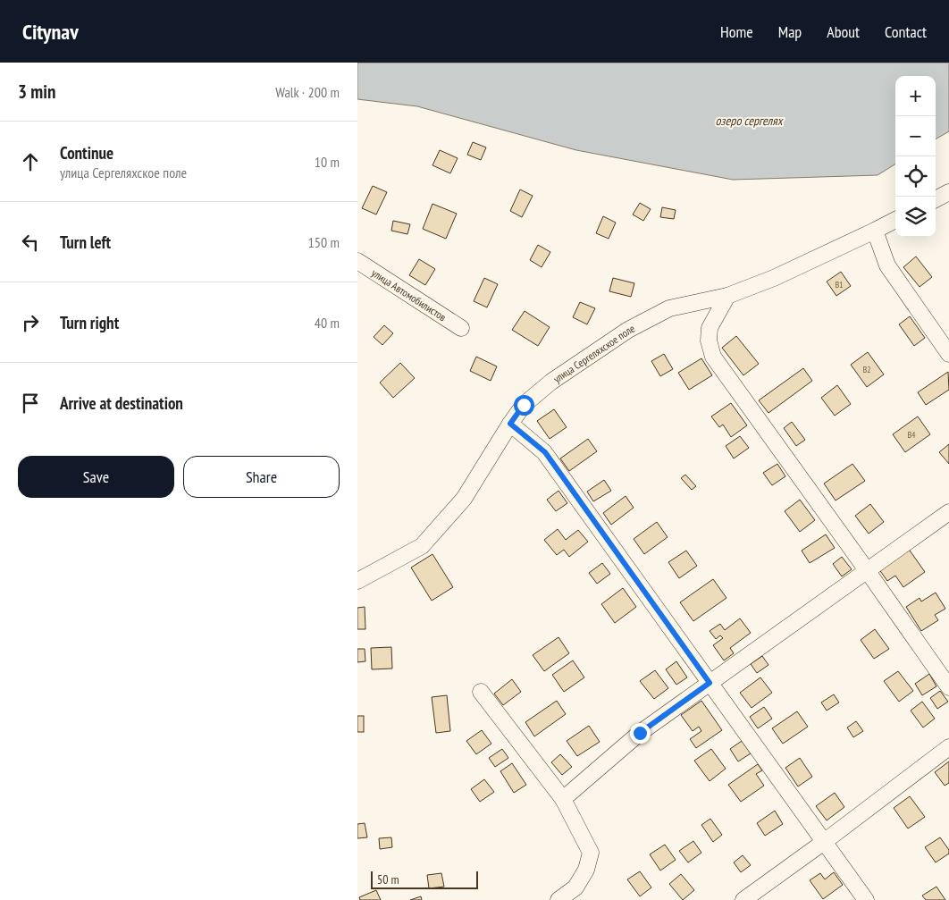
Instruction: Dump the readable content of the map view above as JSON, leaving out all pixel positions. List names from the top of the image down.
{
  "streets": {
    "street": ["улица Автомобилистов", "улица Сергеляхское поле"]
  },
  "water": ["озеро сергелях"],
  "house_numbers": ["В1", "В2", "В4"],
  "scale_bar": "50 m",
  "page": {
    "header": "Citynav",
    "nav": [
      "Home",
      "Map",
      "About",
      "Contact"
    ],
    "heading": ["3 min", "Walk · 200 m"],
    "map_buttons": ["+", "−"],
    "list": [
      ["Continue", "улица Сергеляхское поле", "10 m"],
      ["Turn left", "150 m"],
      ["Turn right", "40 m"],
      "Arrive at destination"
    ],
    "buttons": ["Save", "Share"],
    "scale": "50 m"
  }
}
